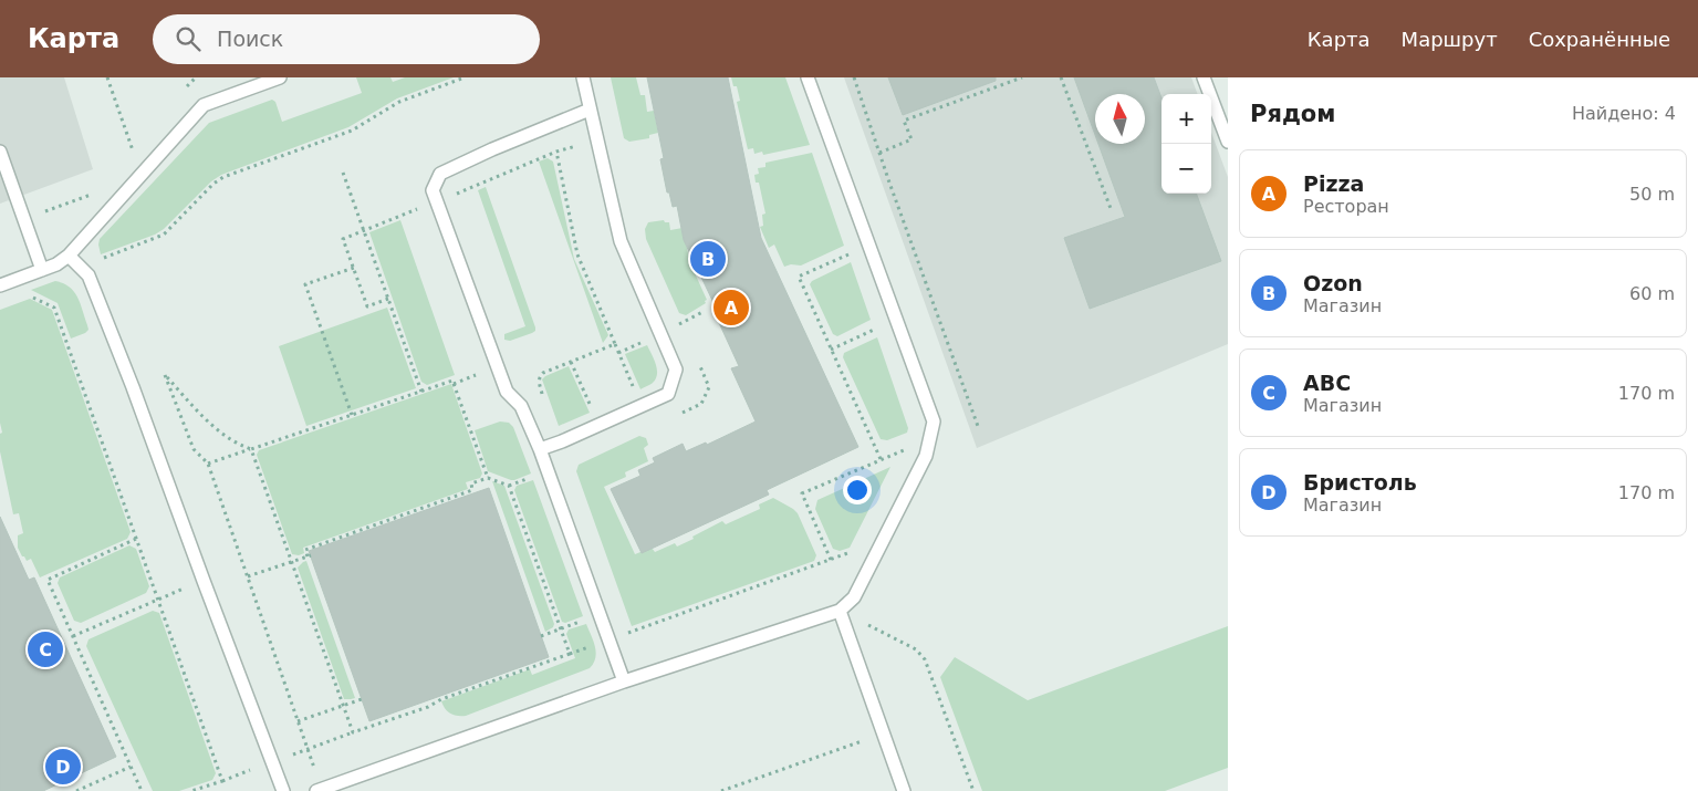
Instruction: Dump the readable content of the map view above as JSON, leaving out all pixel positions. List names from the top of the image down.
{
  "north": "top",
  "page": {
    "header": "Карта",
    "search": "Поиск",
    "nav": ["Карта", "Маршрут", "Сохранённые"],
    "heading": ["Рядом", "Найдено: 4"],
    "map_buttons": ["+", "−"],
    "list": [
      {
        "mark": "A",
        "name": "Pizza",
        "note": "Ресторан",
        "value": "50 m"
      },
      {
        "mark": "B",
        "name": "Ozon",
        "note": "Магазин",
        "value": "60 m"
      },
      {
        "mark": "C",
        "name": "ABC",
        "note": "Магазин",
        "value": "170 m"
      },
      {
        "mark": "D",
        "name": "Бристоль",
        "note": "Магазин",
        "value": "170 m"
      }
    ],
    "pins": [
      "B",
      "A",
      "C",
      "D"
    ]
  }
}
